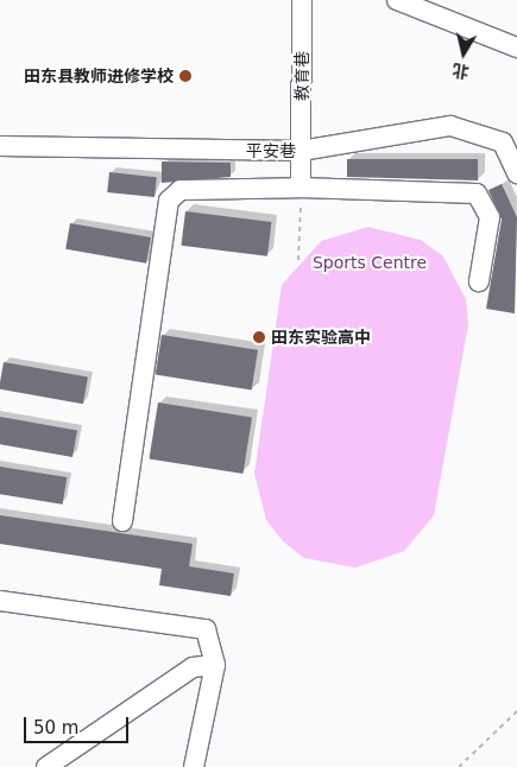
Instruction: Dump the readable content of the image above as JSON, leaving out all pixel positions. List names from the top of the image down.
{
  "streets": {
    "street": ["教育巷", "平安巷"]
  },
  "crossings": [
    ["教育巷", "平安巷"]
  ],
  "parks": ["Sports Centre"],
  "places": ["田东县教师进修学校", "田东实验高中"],
  "scale_bar": "50 m",
  "north": "bottom"
}
